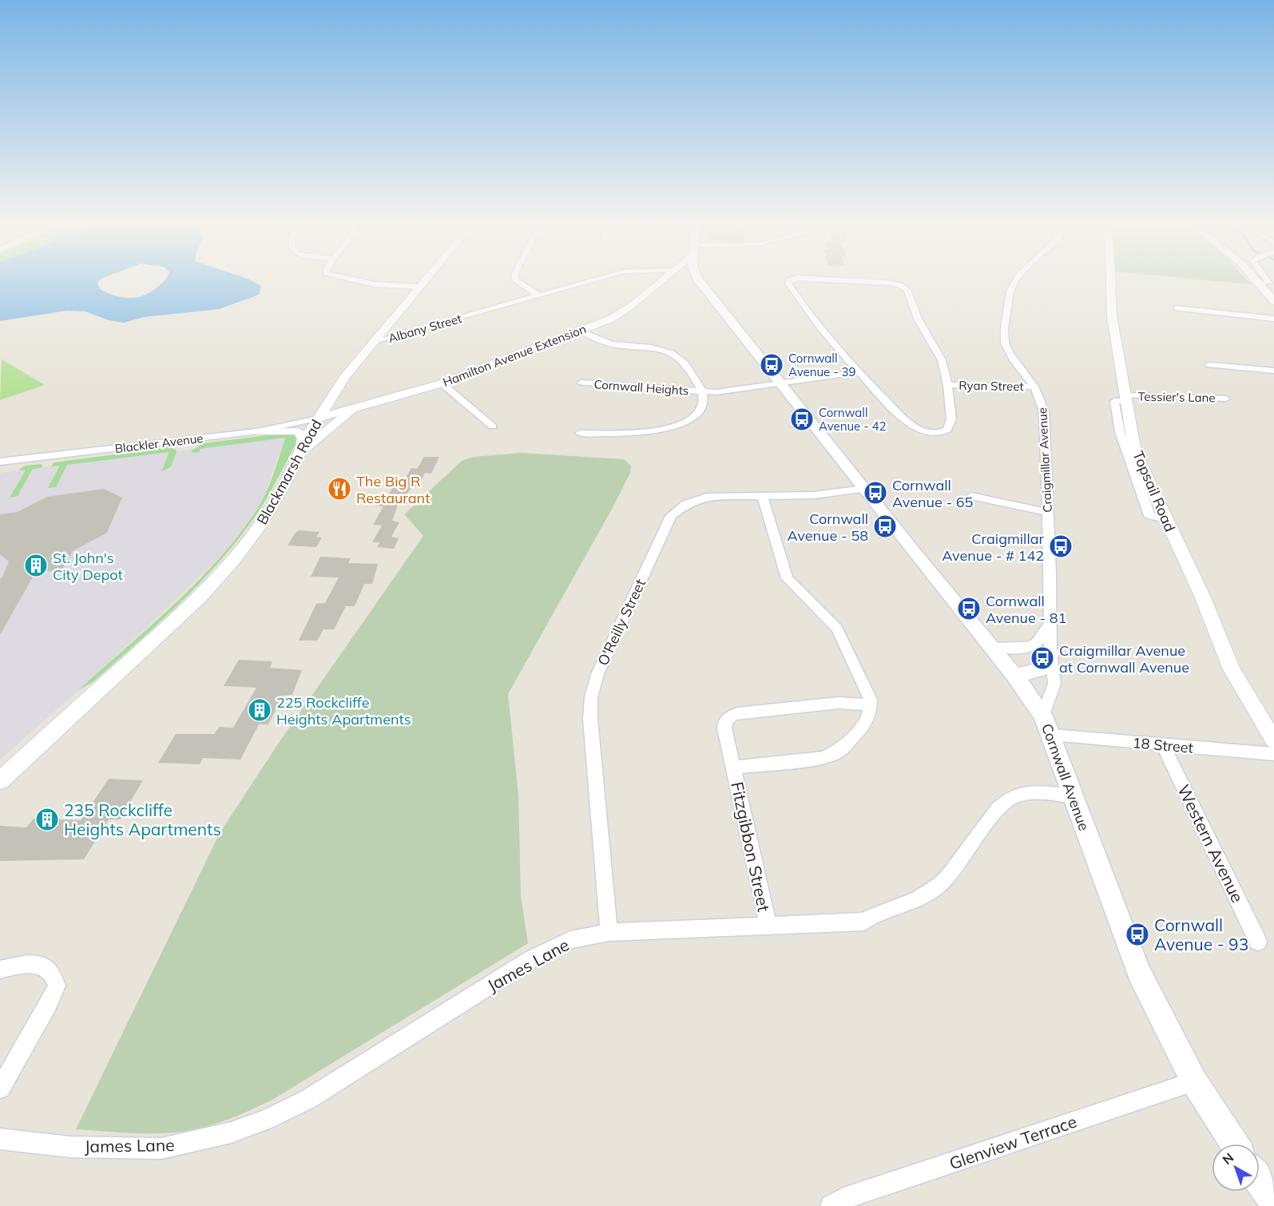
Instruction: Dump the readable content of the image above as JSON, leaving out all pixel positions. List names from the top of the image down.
{
  "streets": {
    "main road": ["Cornwall Avenue"],
    "street": [
      "Albany Street",
      "Hamilton Avenue Extension",
      "Ryan Street",
      "Cornwall Heights",
      "Tessier's Lane",
      "Blackler Avenue",
      "Craigmillar Avenue",
      "Blackmarsh Road",
      "Topsail Road",
      "O'Reilly Street",
      "18 Street",
      "Western Avenue",
      "Fitzgibbon Street",
      "James Lane",
      "Glenview Terrace"
    ]
  },
  "crossings": [
    ["Albany Street", "Blackmarsh Road"],
    ["Hamilton Avenue Extension", "Cornwall Heights"],
    ["Hamilton Avenue Extension", "Blackler Avenue"],
    ["Hamilton Avenue Extension", "Blackmarsh Road"],
    ["Ryan Street", "Craigmillar Avenue"],
    ["Cornwall Heights", "Cornwall Avenue"],
    ["Tessier's Lane", "Topsail Road"],
    ["Blackler Avenue", "Blackmarsh Road"],
    ["Craigmillar Avenue", "Cornwall Avenue"],
    ["O'Reilly Street", "Cornwall Avenue"],
    ["O'Reilly Street", "James Lane"],
    ["18 Street", "Cornwall Avenue"],
    ["18 Street", "Western Avenue"],
    ["Cornwall Avenue", "James Lane"],
    ["Cornwall Avenue", "Glenview Terrace"],
    ["Fitzgibbon Street", "James Lane"]
  ],
  "places": {
    "bus stop": [
      "Cornwall Avenue - 39",
      "Cornwall Avenue - 42",
      "Cornwall Avenue - 65",
      "Cornwall Avenue - 58",
      "Craigmillar Avenue - # 142",
      "Cornwall Avenue - 81",
      "Craigmillar Avenue at Cornwall Avenue",
      "Cornwall Avenue - 93"
    ],
    "restaurant": ["The Big R Restaurant"],
    "building": ["St. John's City Depot", "225 Rockcliffe Heights Apartments", "235 Rockcliffe Heights Apartments"]
  },
  "north": "top left"
}
